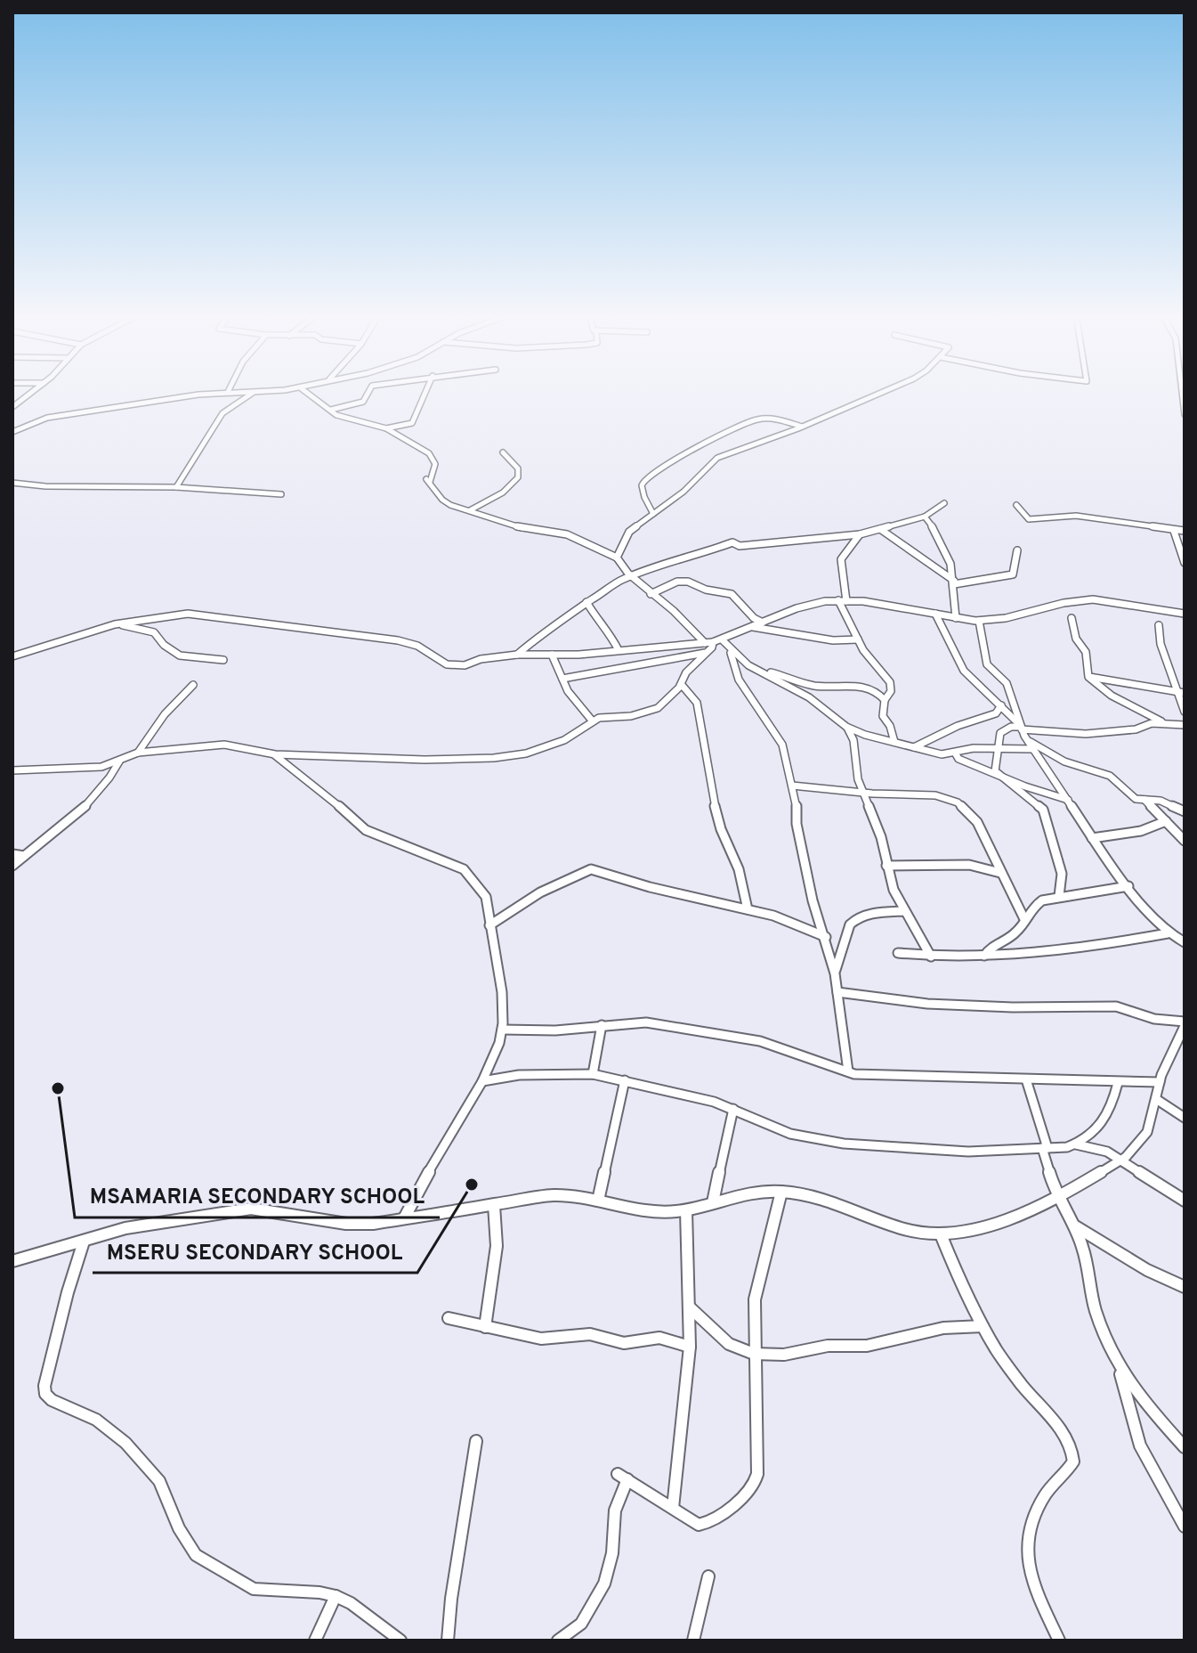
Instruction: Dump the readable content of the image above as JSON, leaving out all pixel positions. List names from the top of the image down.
{
  "places": ["MSAMARIA SECONDARY SCHOOL", "MSERU SECONDARY SCHOOL"]
}
